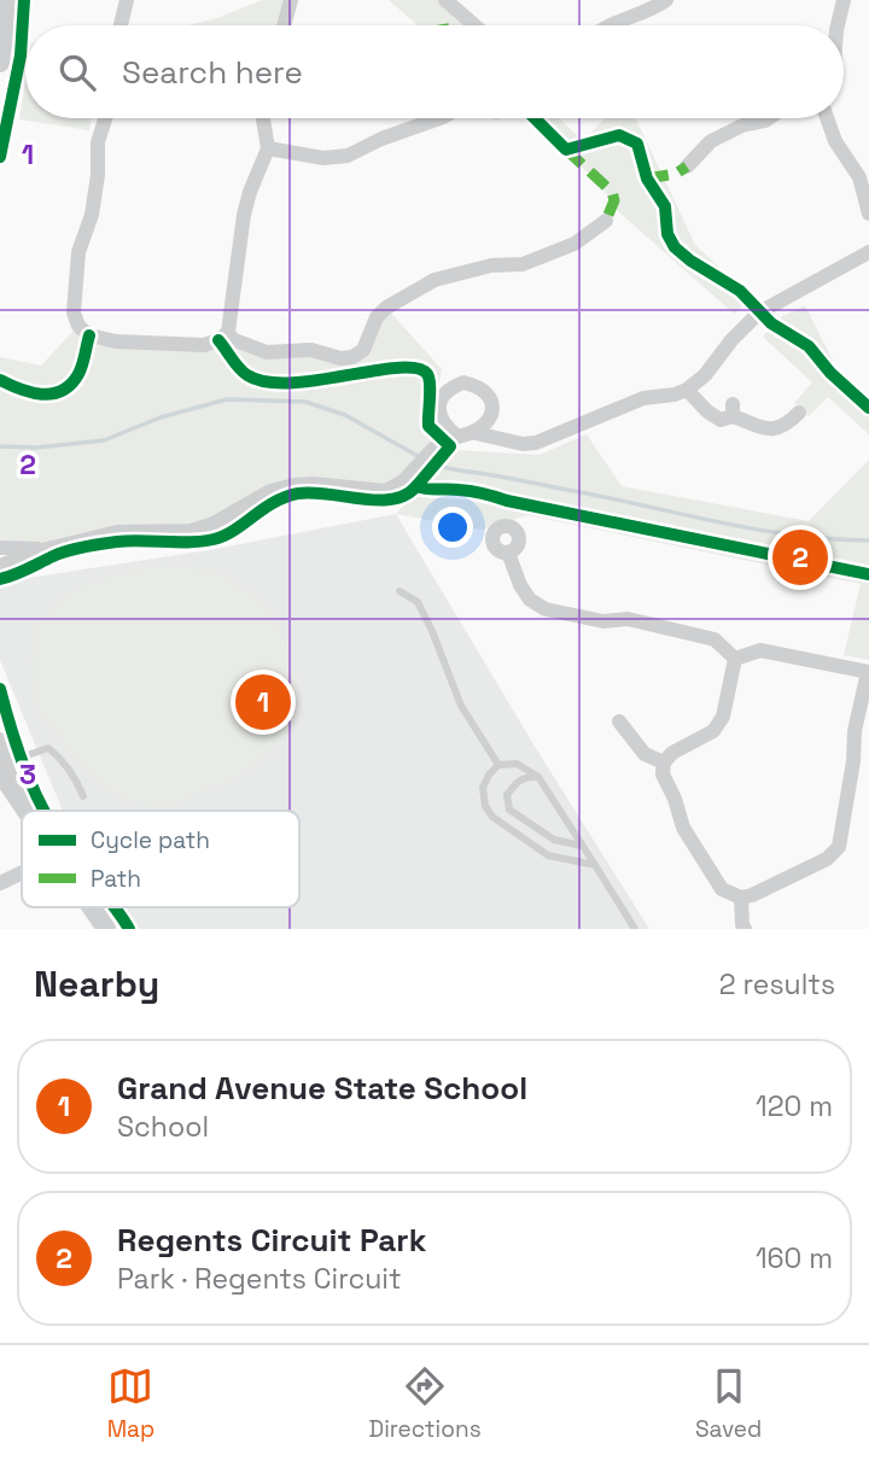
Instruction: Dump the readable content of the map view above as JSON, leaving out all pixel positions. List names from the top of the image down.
{
  "legend": ["Cycle path", "Path"],
  "page": {
    "search": "Search here",
    "pins": ["2", "1"],
    "heading": ["Nearby", "2 results"],
    "list": [
      {
        "mark": "1",
        "name": "Grand Avenue State School",
        "note": "School",
        "value": "120 m"
      },
      {
        "mark": "2",
        "name": "Regents Circuit Park",
        "note": "Park · Regents Circuit",
        "value": "160 m"
      }
    ],
    "nav": ["Map", "Directions", "Saved"]
  },
  "grid": {
    "rows": ["1", "2", "3"]
  }
}
